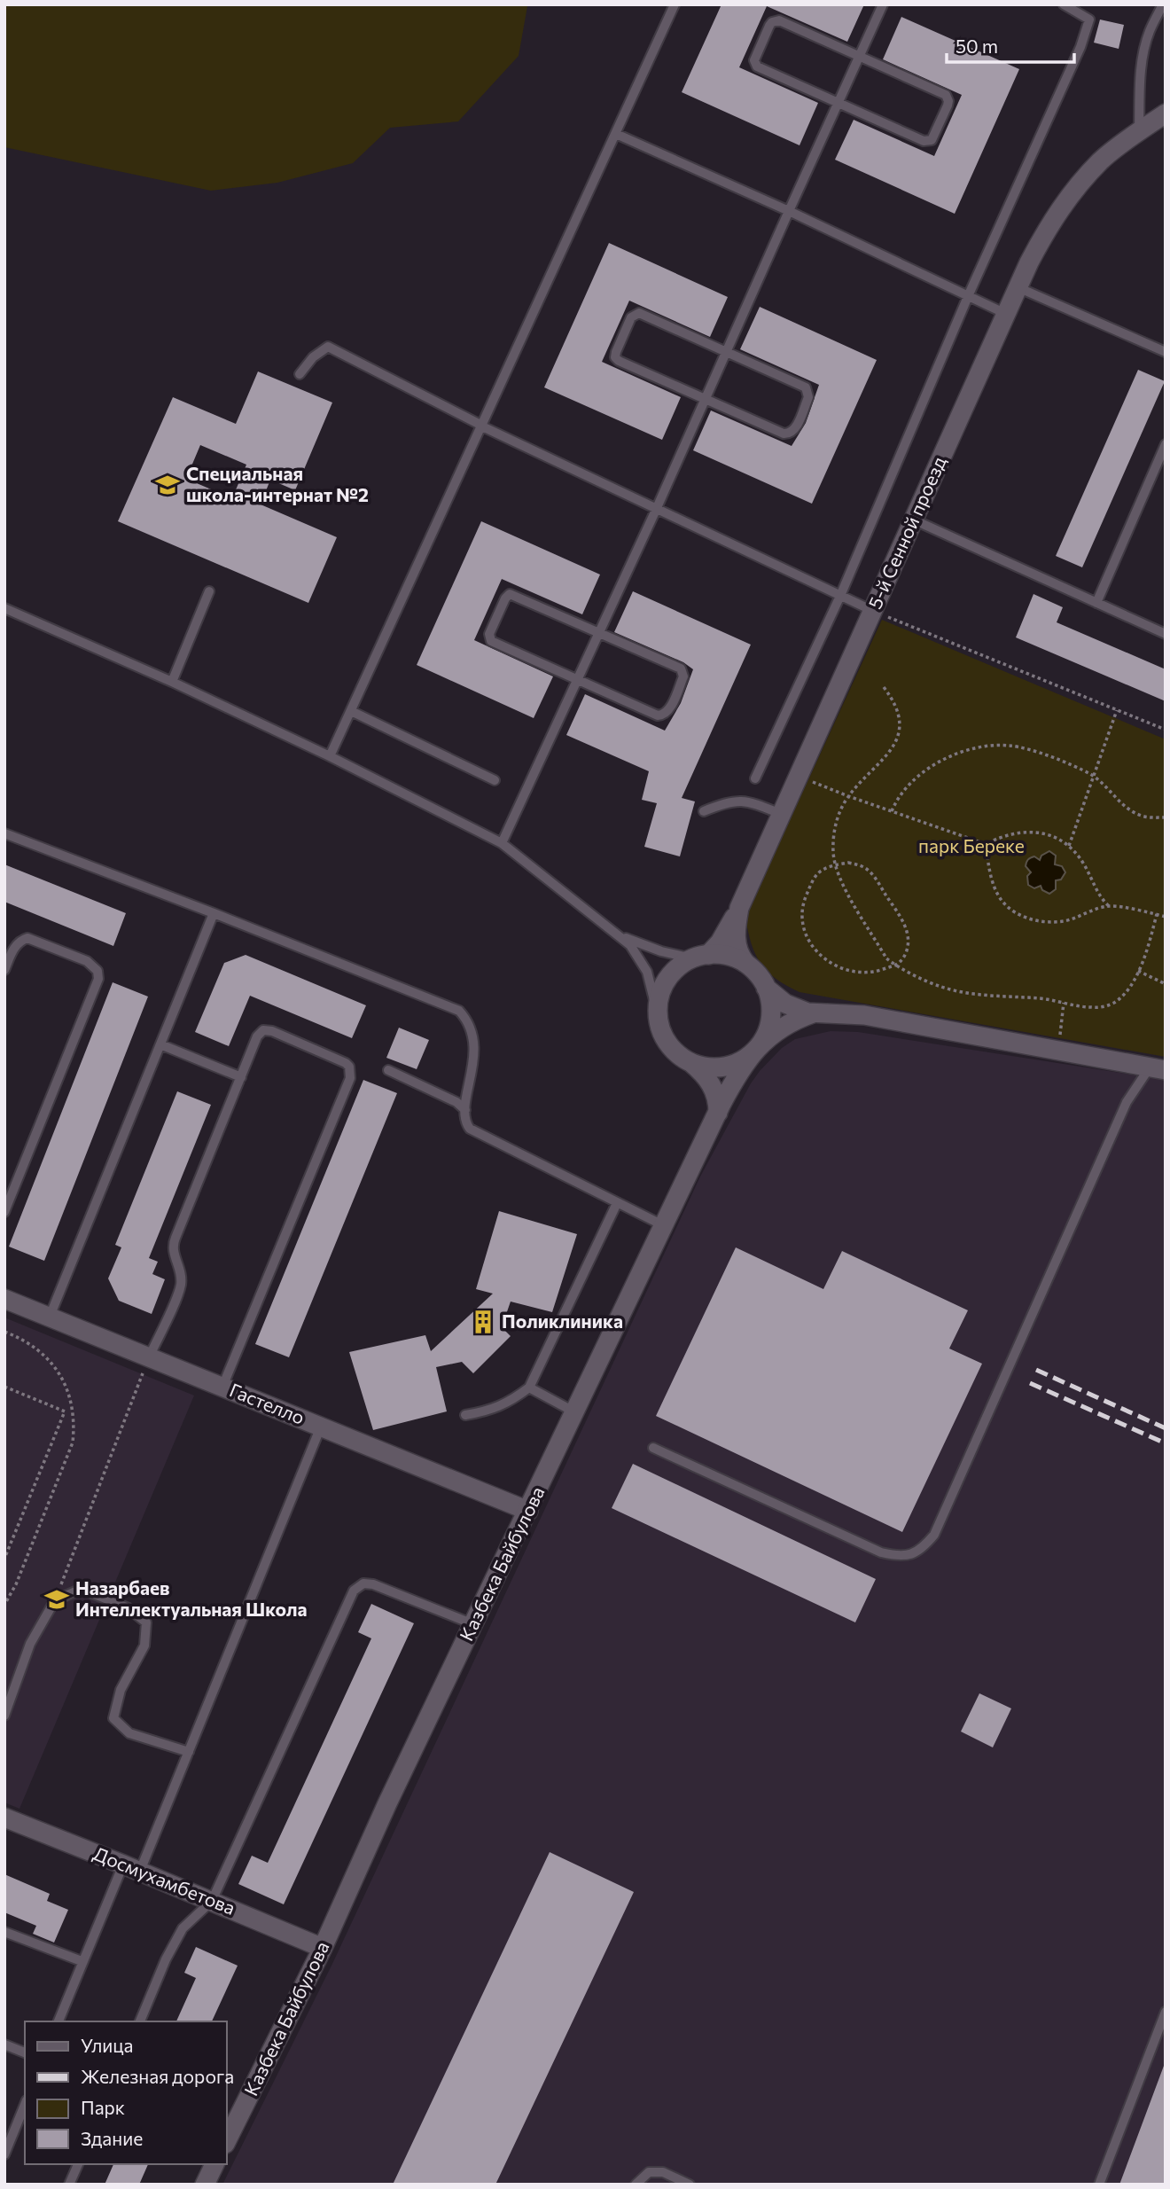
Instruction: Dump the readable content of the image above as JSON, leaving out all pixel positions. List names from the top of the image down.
{
  "streets": {
    "street": [
      "5-й Сенной проезд",
      "Гастелло",
      "Казбека Байбулова",
      "Досмухамбетова"
    ]
  },
  "crossings": [
    ["5-й Сенной проезд", "Казбека Байбулова"],
    ["Гастелло", "Казбека Байбулова"],
    ["Казбека Байбулова", "Досмухамбетова"]
  ],
  "parks": ["парк Береке"],
  "places": {
    "school or university": ["Специальная школа-интернат №2", "Назарбаев Интеллектуальная Школа"],
    "building": ["Поликлиника"]
  },
  "legend": [
    "Улица",
    "Железная дорога",
    "Парк",
    "Здание"
  ],
  "scale_bar": "50 m"
}
